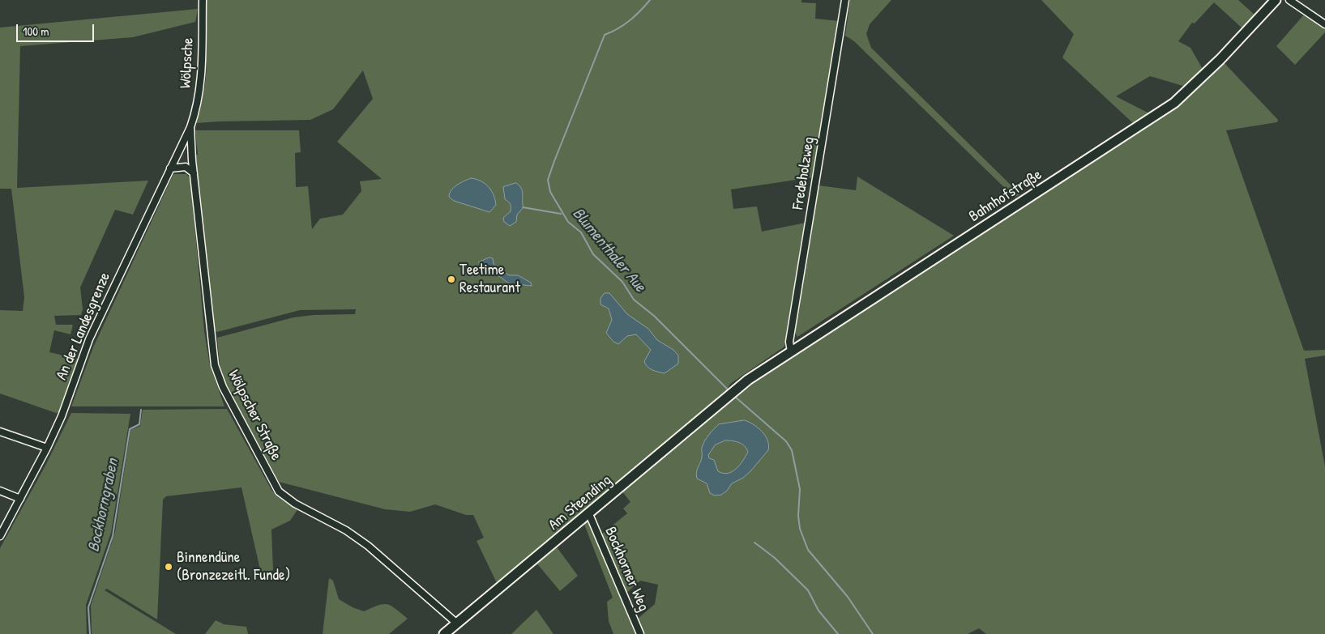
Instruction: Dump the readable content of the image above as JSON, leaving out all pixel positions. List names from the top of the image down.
{
  "streets": {
    "street": [
      "Wölpsche",
      "Fredeholzweg",
      "Bahnhofstraße",
      "An der Landesgrenze",
      "Wölpscher Straße",
      "Am Steending",
      "Bockhorner Weg"
    ]
  },
  "crossings": [
    ["Wölpsche", "An der Landesgrenze"],
    ["Wölpsche", "Wölpscher Straße"],
    ["Fredeholzweg", "Bahnhofstraße"],
    ["Bahnhofstraße", "Am Steending"],
    ["An der Landesgrenze", "Wölpscher Straße"],
    ["Wölpscher Straße", "Am Steending"],
    ["Am Steending", "Bockhorner Weg"]
  ],
  "water": ["Blumenthaler Aue", "Bockhorngraben"],
  "places": ["Teetime Restaurant", "Binnendüne (Bronzezeitl. Funde)"],
  "scale_bar": "100 m"
}
